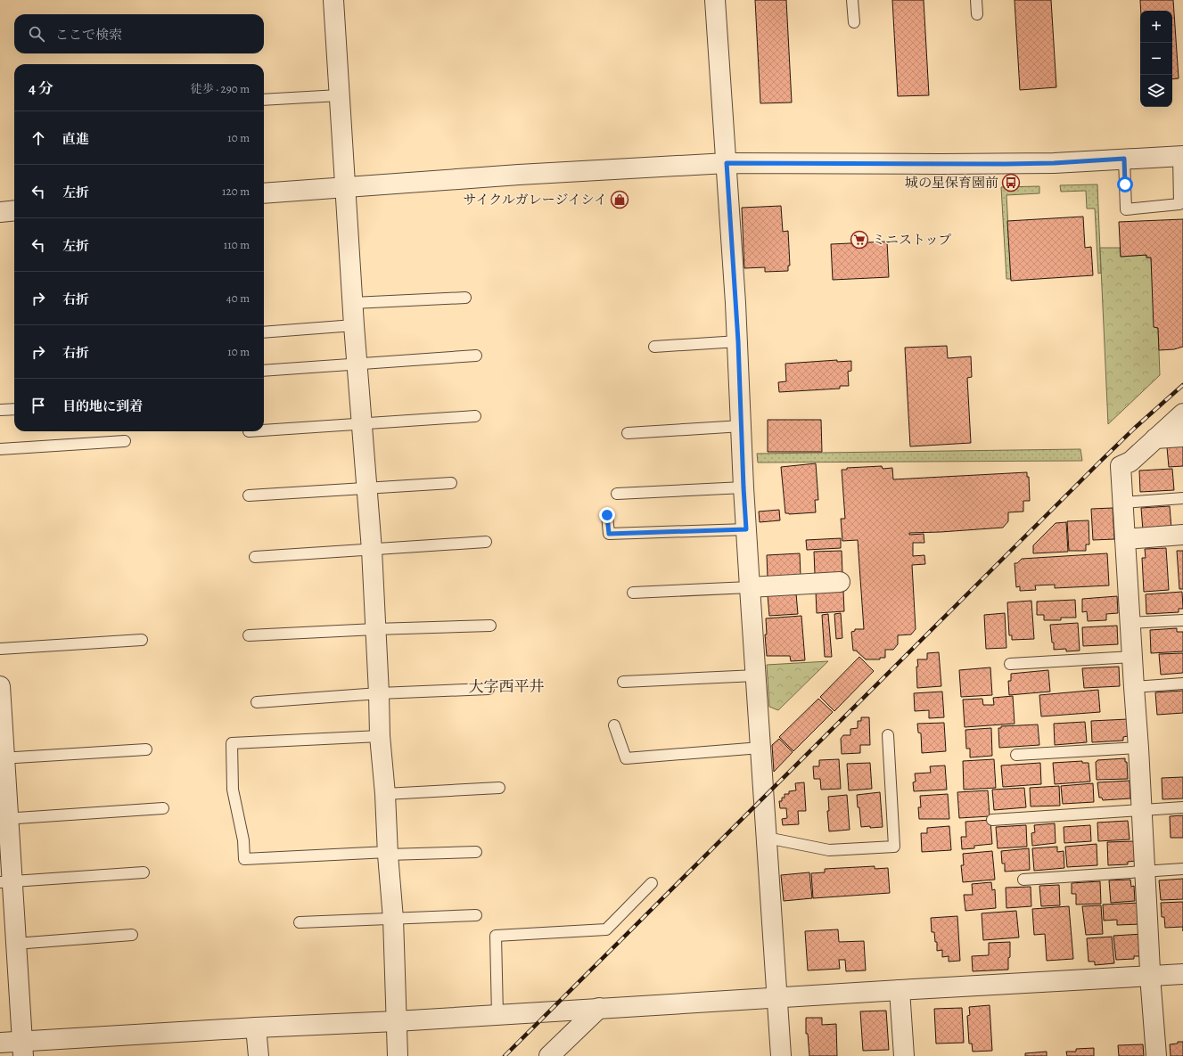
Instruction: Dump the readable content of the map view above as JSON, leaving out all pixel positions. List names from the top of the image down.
{
  "districts": ["大字西平井"],
  "places": {
    "bus stop": ["城の星保育園前"],
    "shop": ["サイクルガレージイシイ"],
    "supermarket": ["ミニストップ"]
  },
  "page": {
    "map_buttons": ["+", "−"],
    "search": "ここで検索",
    "heading": ["4 分", "徒歩 · 290 m"],
    "list": [
      ["直進", "10 m"],
      ["左折", "120 m"],
      ["左折", "110 m"],
      ["右折", "40 m"],
      ["右折", "10 m"],
      "目的地に到着"
    ]
  }
}
